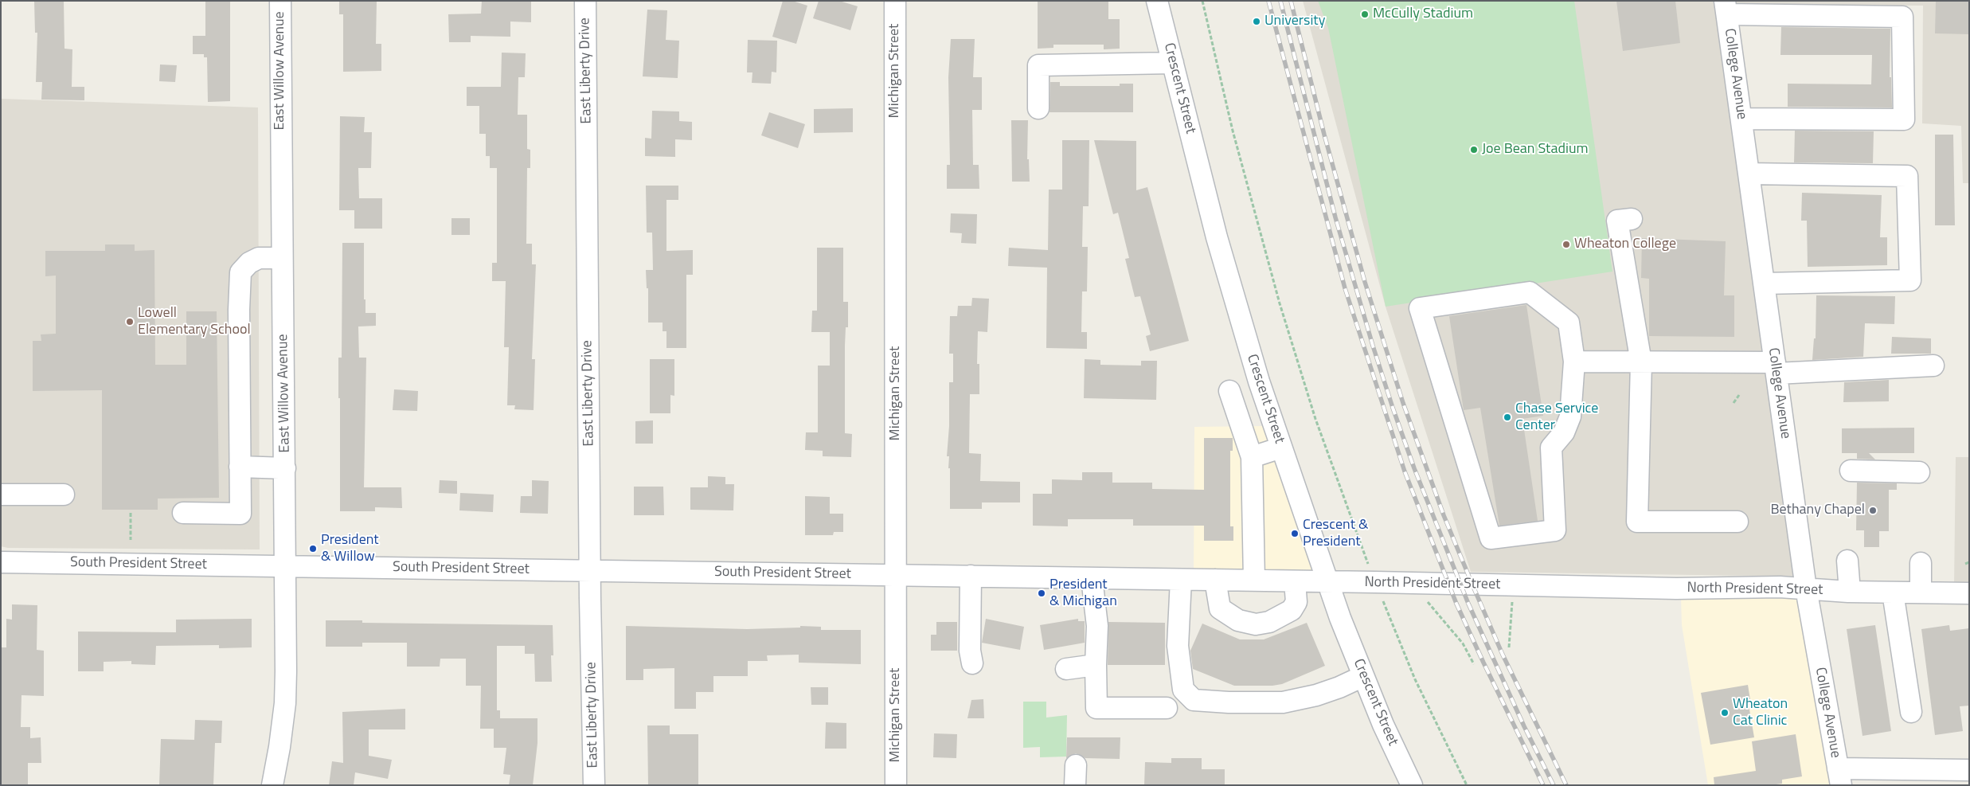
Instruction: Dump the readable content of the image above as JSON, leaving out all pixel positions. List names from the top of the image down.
{
  "streets": {
    "street": [
      "East Willow Avenue",
      "East Liberty Drive",
      "Michigan Street",
      "College Avenue",
      "Crescent Street",
      "South President Street",
      "North President Street"
    ]
  },
  "crossings": [
    ["East Willow Avenue", "South President Street"],
    ["East Liberty Drive", "South President Street"],
    ["Michigan Street", "South President Street"],
    ["Michigan Street", "North President Street"],
    ["College Avenue", "North President Street"],
    ["Crescent Street", "North President Street"],
    ["South President Street", "North President Street"]
  ],
  "places": [
    "McCully Stadium",
    "University",
    "Joe Bean Stadium",
    "Wheaton College",
    "Lowell Elementary School",
    "Chase Service Center",
    "Bethany Chapel",
    "Crescent & President",
    "President & Willow",
    "President & Michigan",
    "Wheaton Cat Clinic"
  ]
}
